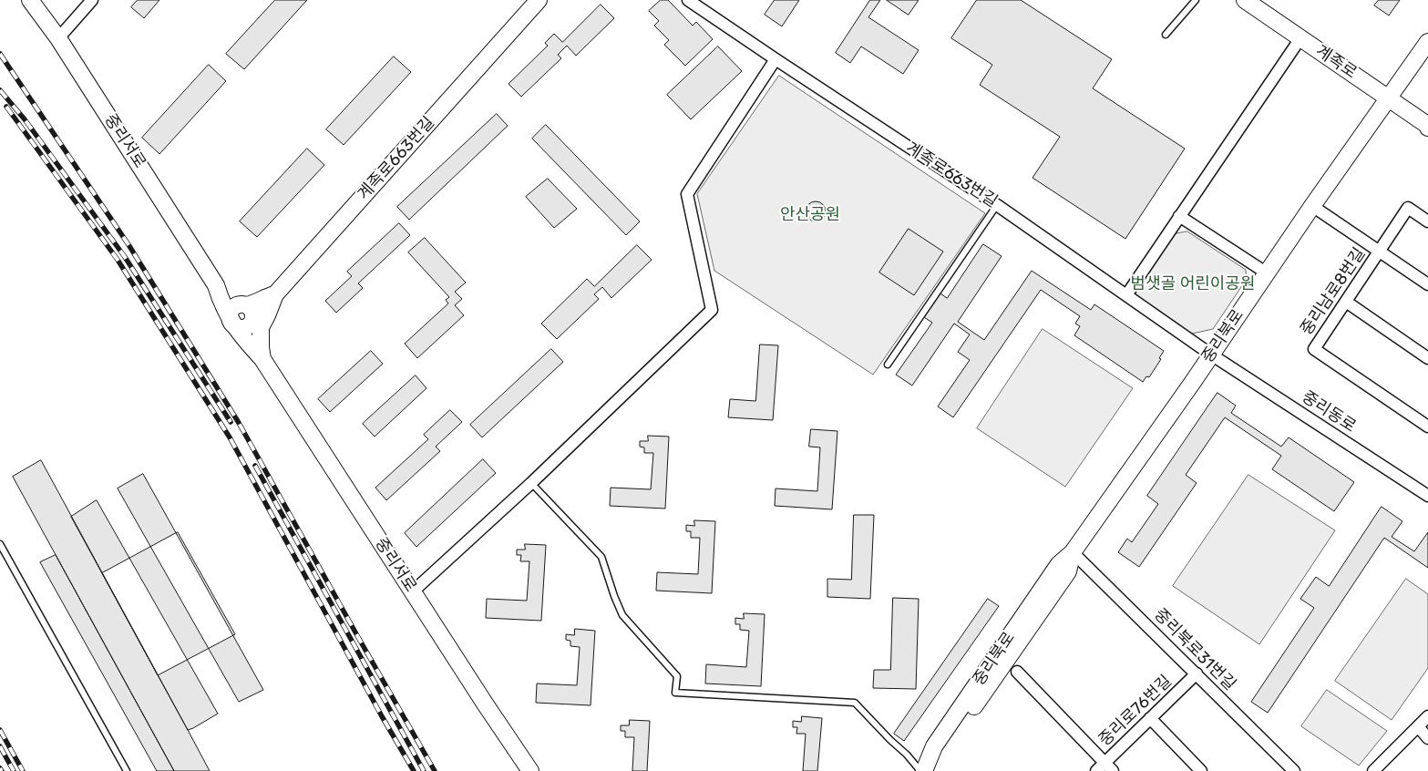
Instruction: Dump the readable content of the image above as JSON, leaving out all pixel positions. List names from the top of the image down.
{
  "streets": {
    "main road": [
      "계족로",
      "중리서로",
      "계족로663번길",
      "중리북로"
    ],
    "street": [
      "중리남로8번길",
      "중리동로",
      "중리북로31번길",
      "중리로76번길"
    ]
  },
  "crossings": [
    ["계족로", "중리북로"],
    ["계족로663번길", "중리북로"],
    ["계족로663번길", "중리동로"],
    ["중리남로8번길", "중리북로"],
    ["중리북로", "중리동로"],
    ["중리북로", "중리북로31번길"],
    ["중리북로31번길", "중리로76번길"]
  ],
  "parks": ["안산공원", "범샛골 어린이공원"]
}
